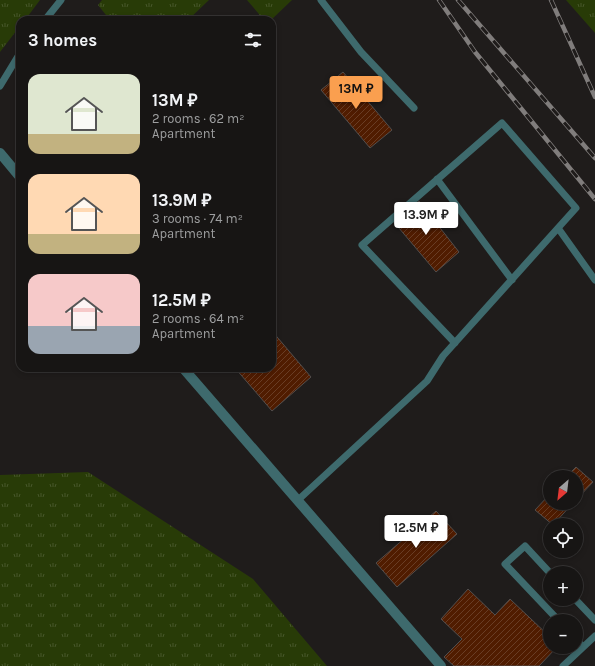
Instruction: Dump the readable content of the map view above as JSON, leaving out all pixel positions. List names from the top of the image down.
{
  "north": "bottom left",
  "page": {
    "heading": "3 homes",
    "list": [
      {
        "name": "13M ₽",
        "note": "2 rooms · 62 m² · Apartment"
      },
      {
        "name": "13.9M ₽",
        "note": "3 rooms · 74 m² · Apartment"
      },
      {
        "name": "12.5M ₽",
        "note": "2 rooms · 64 m² · Apartment"
      }
    ],
    "price": ["13M ₽", "13.9M ₽", "12.5M ₽"],
    "map_buttons": ["+", "−"]
  }
}
